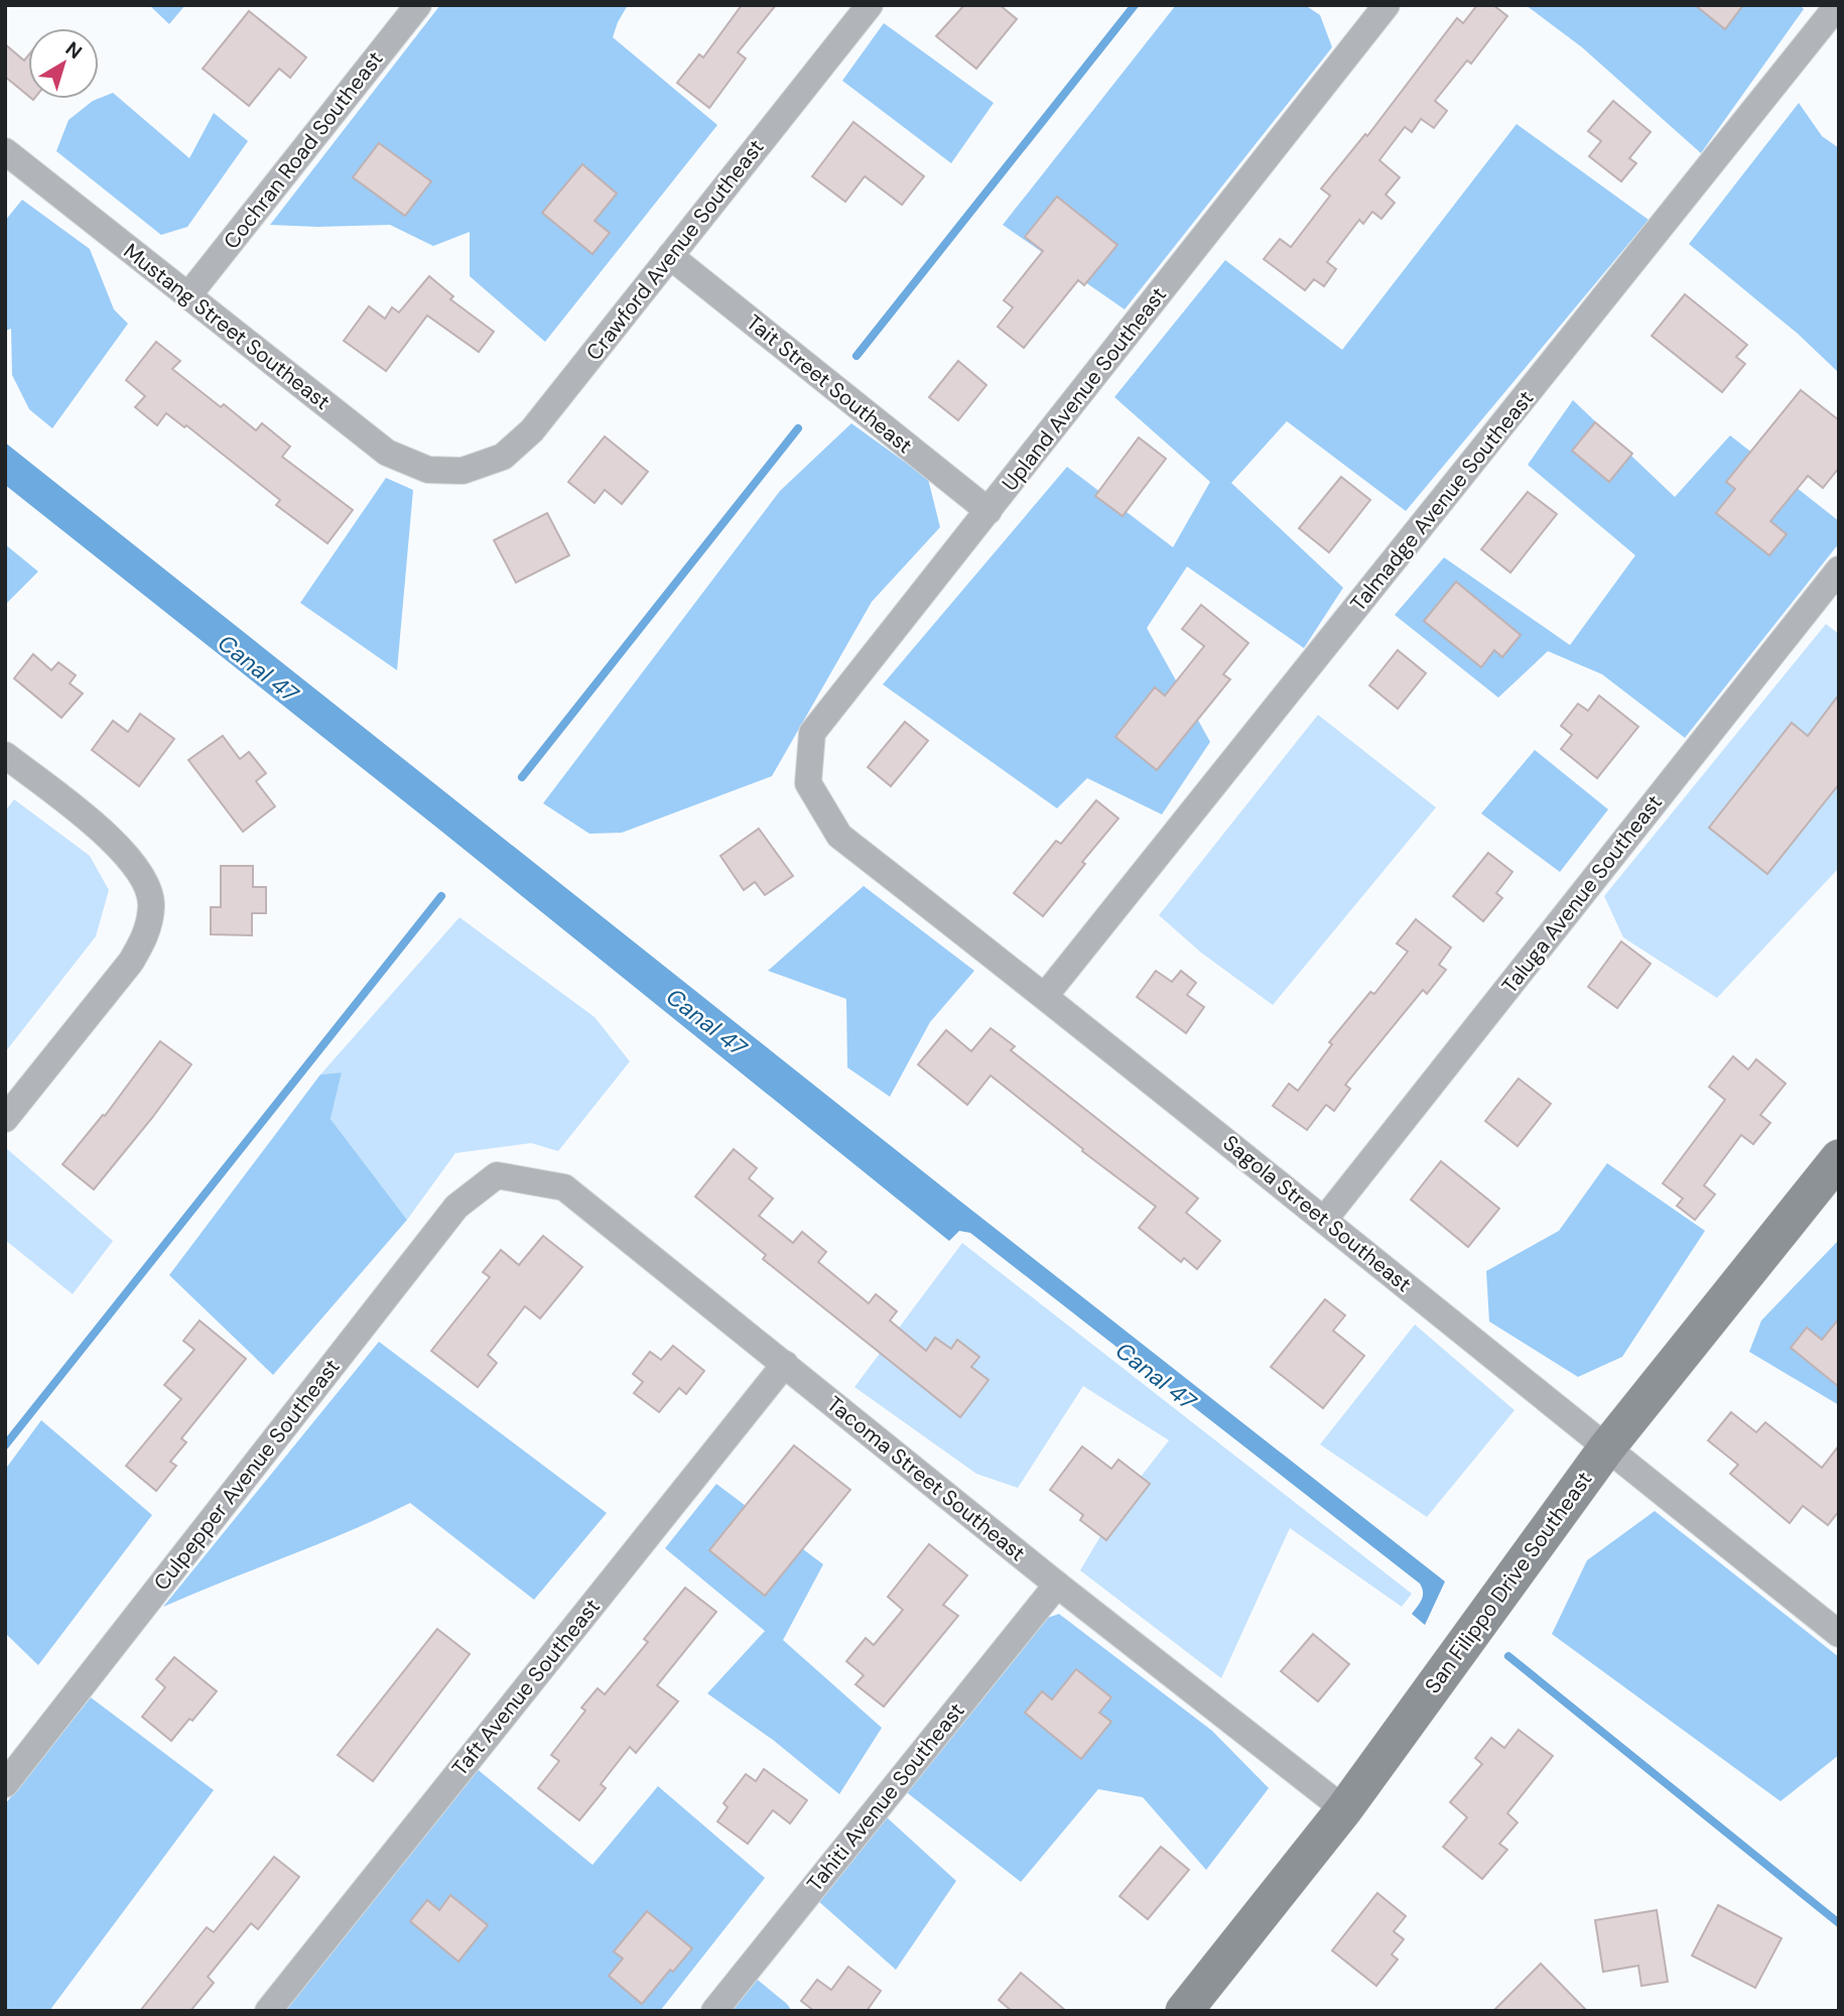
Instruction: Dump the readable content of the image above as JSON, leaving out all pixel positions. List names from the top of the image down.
{
  "streets": {
    "street": [
      "Cochran Road Southeast",
      "Crawford Avenue Southeast",
      "Mustang Street Southeast",
      "Tait Street Southeast",
      "Upland Avenue Southeast",
      "Talmadge Avenue Southeast",
      "Taluga Avenue Southeast",
      "Sagola Street Southeast",
      "Culpepper Avenue Southeast",
      "Tacoma Street Southeast",
      "San Filippo Drive Southeast",
      "Taft Avenue Southeast",
      "Tahiti Avenue Southeast"
    ]
  },
  "crossings": [
    ["Cochran Road Southeast", "Mustang Street Southeast"],
    ["Crawford Avenue Southeast", "Mustang Street Southeast"],
    ["Crawford Avenue Southeast", "Tait Street Southeast"],
    ["Tait Street Southeast", "Upland Avenue Southeast"],
    ["Upland Avenue Southeast", "Sagola Street Southeast"],
    ["Talmadge Avenue Southeast", "Sagola Street Southeast"],
    ["Taluga Avenue Southeast", "Sagola Street Southeast"],
    ["Sagola Street Southeast", "San Filippo Drive Southeast"],
    ["Culpepper Avenue Southeast", "Tacoma Street Southeast"],
    ["Tacoma Street Southeast", "San Filippo Drive Southeast"],
    ["Tacoma Street Southeast", "Taft Avenue Southeast"],
    ["Tacoma Street Southeast", "Tahiti Avenue Southeast"]
  ],
  "water": ["Canal 47"],
  "north": "top right"
}
